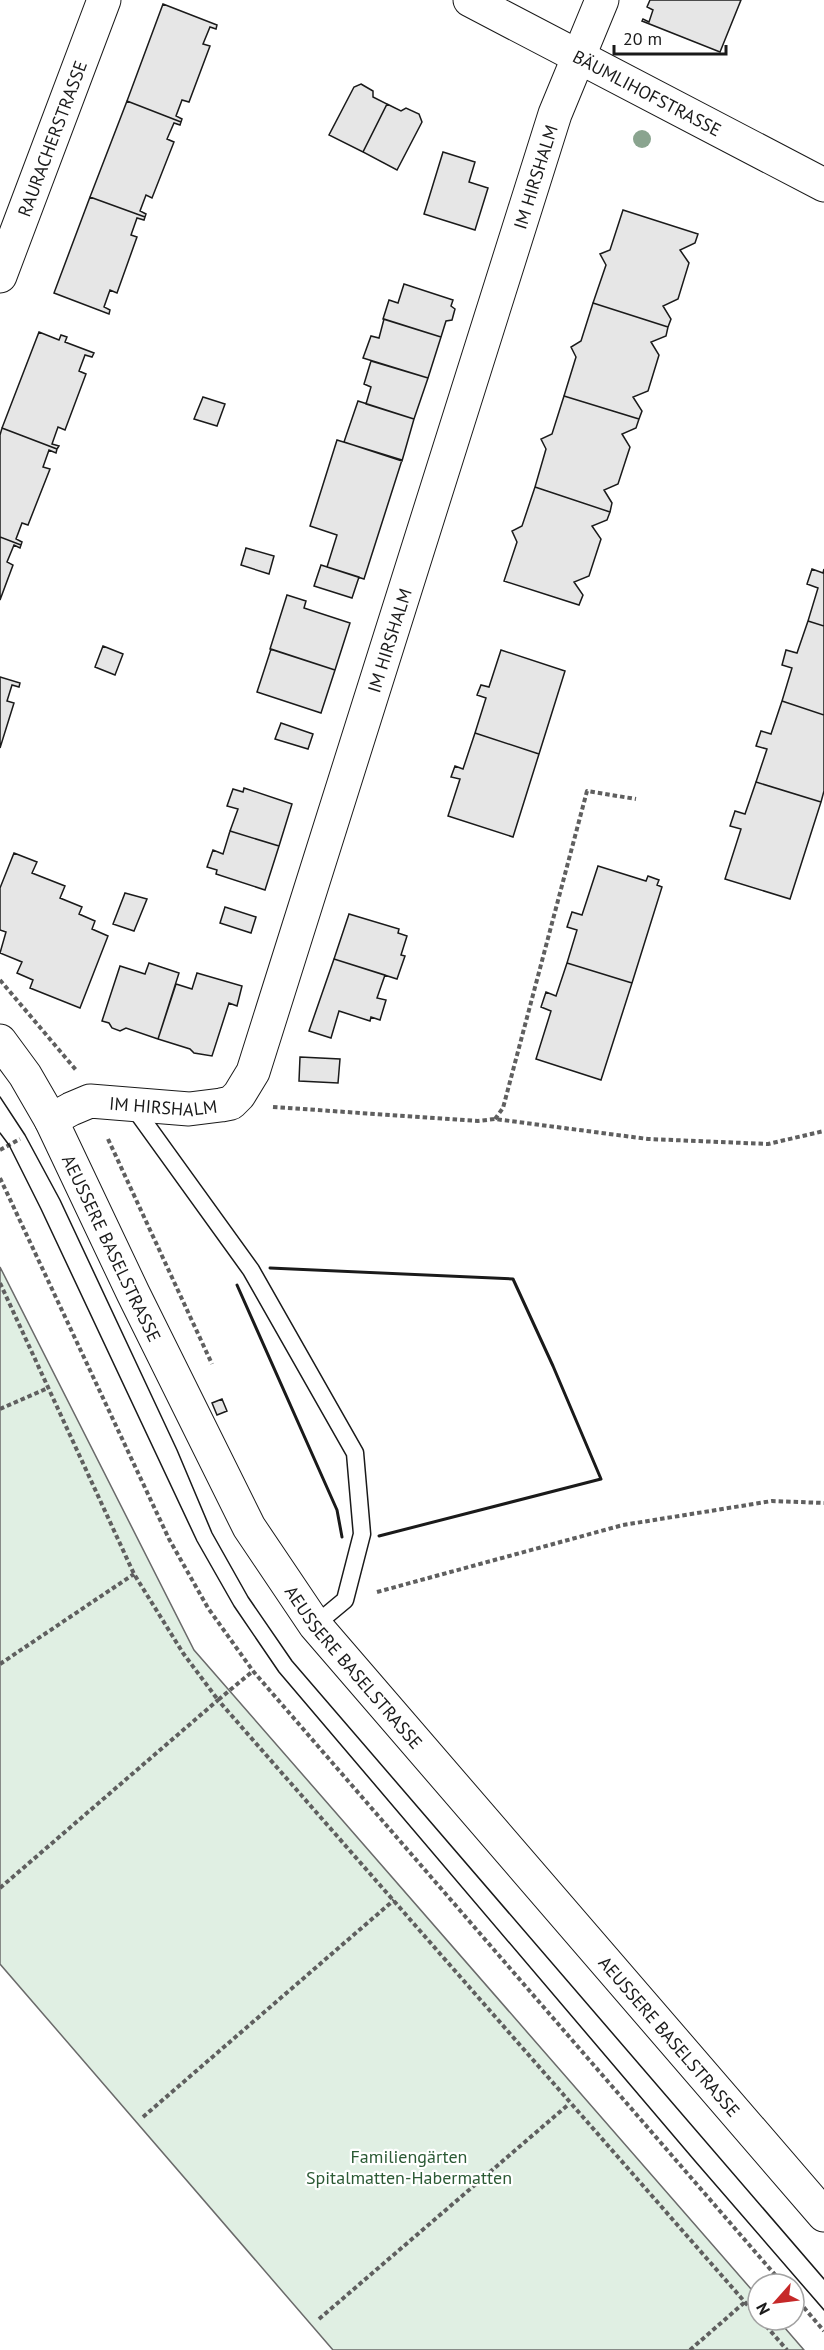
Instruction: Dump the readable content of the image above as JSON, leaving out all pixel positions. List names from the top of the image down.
{
  "streets": {
    "main road": [
      "BÄUMLIHOFSTRASSE",
      "RAURACHERSTRASSE",
      "IM HIRSHALM",
      "AEUSSERE BASELSTRASSE"
    ]
  },
  "crossings": [
    ["BÄUMLIHOFSTRASSE", "IM HIRSHALM"],
    ["IM HIRSHALM", "AEUSSERE BASELSTRASSE"]
  ],
  "parks": ["Familiengärten Spitalmatten-Habermatten"],
  "scale_bar": "20 m",
  "north": "bottom left"
}
